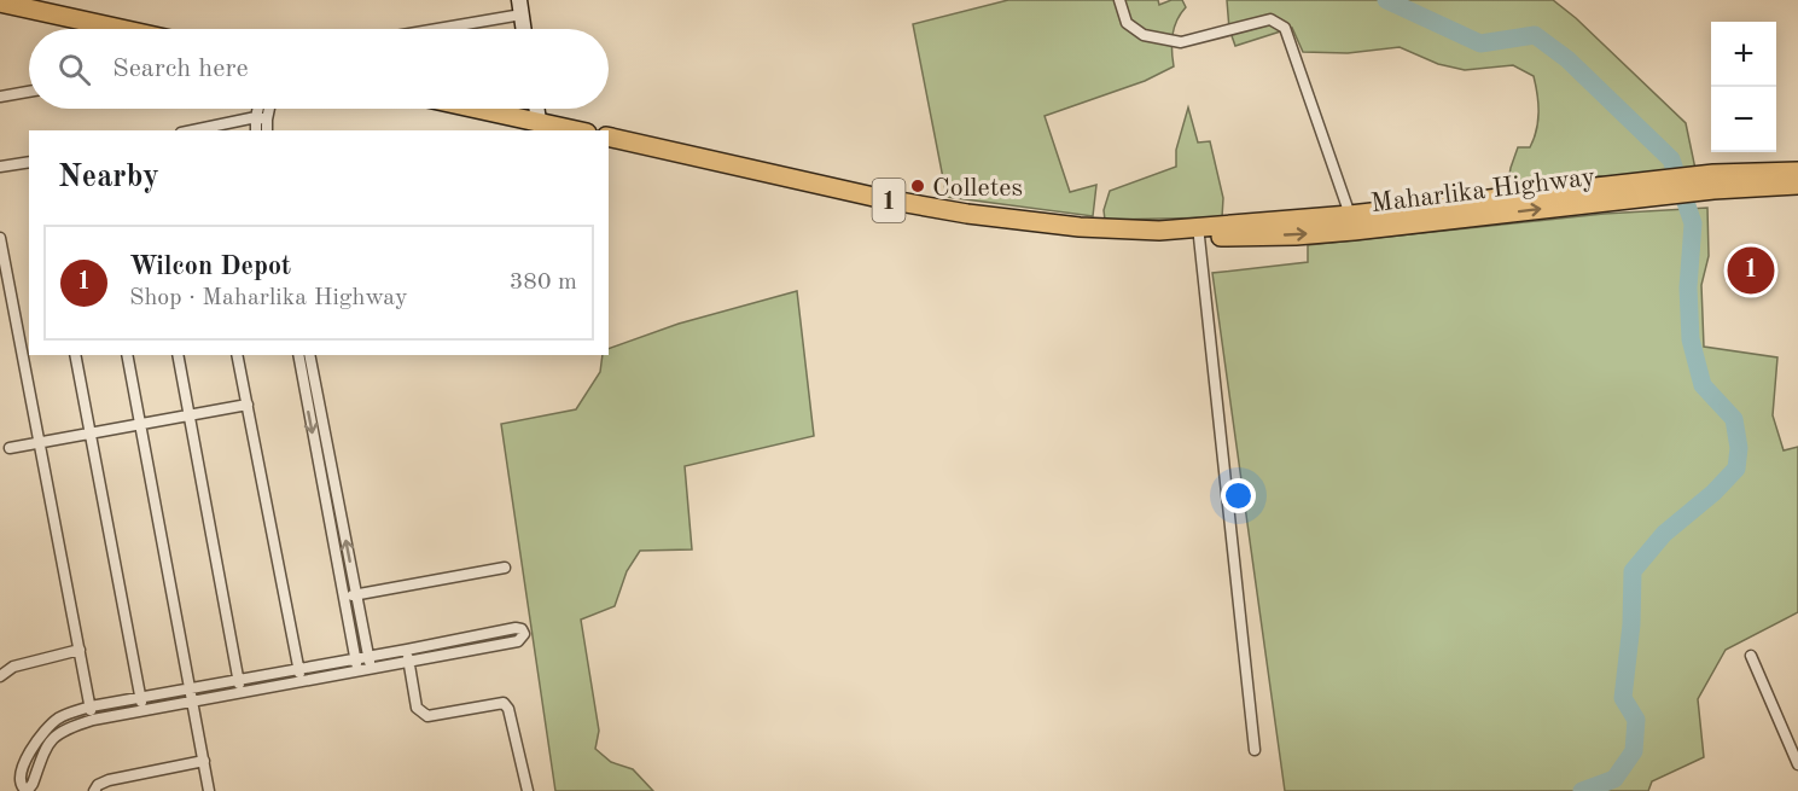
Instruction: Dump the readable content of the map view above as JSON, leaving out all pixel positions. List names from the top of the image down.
{
  "streets": {
    "highway": ["Maharlika Highway", "1"]
  },
  "places": ["Colletes"],
  "page": {
    "map_buttons": ["+", "−"],
    "search": "Search here",
    "heading": "Nearby",
    "list": [
      {
        "mark": "1",
        "name": "Wilcon Depot",
        "note": "Shop · Maharlika Highway",
        "value": "380 m"
      }
    ],
    "pins": "1"
  }
}
